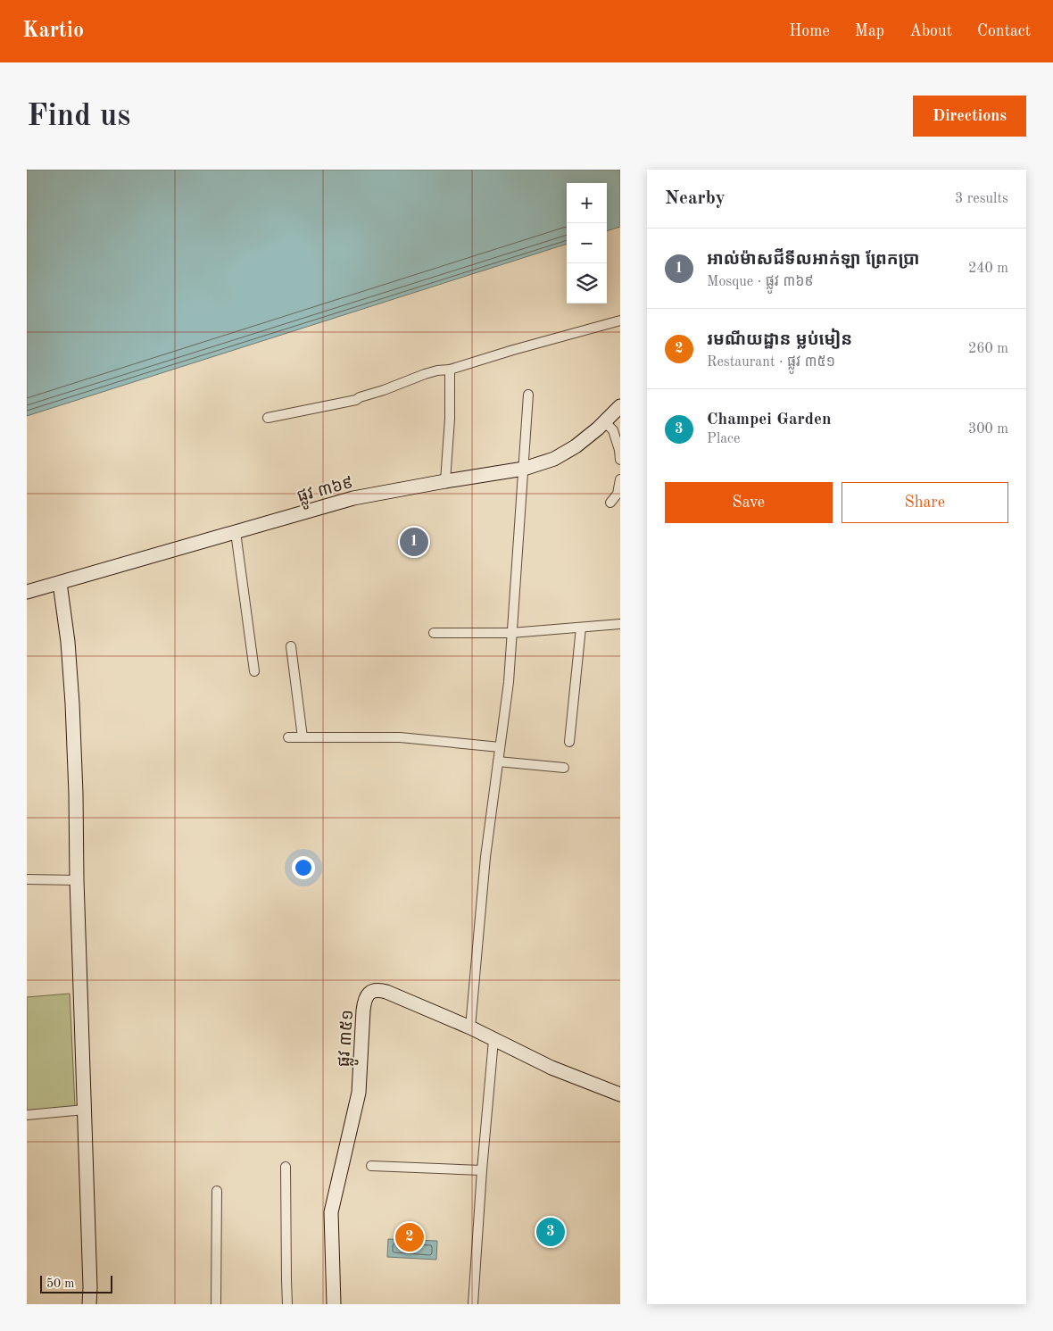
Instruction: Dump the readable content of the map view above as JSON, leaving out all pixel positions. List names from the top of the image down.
{
  "streets": {
    "street": ["ផ្លូវ ៣៦៩", "ផ្លូវ ៣៥១"]
  },
  "scale_bar": "50 m",
  "page": {
    "header": "Kartio",
    "nav": [
      "Home",
      "Map",
      "About",
      "Contact"
    ],
    "buttons": [
      "Directions",
      ["Save", "Share"]
    ],
    "title": "Find us",
    "heading": ["Nearby", "3 results"],
    "map_buttons": ["+", "−"],
    "list": [
      {
        "mark": "1",
        "name": "អាល់ម៉ាសជីទីលអាក់ឡា ព្រែកប្រា",
        "note": "Mosque · ផ្លូវ ៣៦៩",
        "value": "240 m"
      },
      {
        "mark": "2",
        "name": "រមណីយដ្ឋាន ម្លប់មៀន",
        "note": "Restaurant · ផ្លូវ ៣៥១",
        "value": "260 m"
      },
      {
        "mark": "3",
        "name": "Champei Garden",
        "note": "Place",
        "value": "300 m"
      }
    ],
    "pins": ["1", "3", "2"],
    "scale": "50 m"
  }
}
